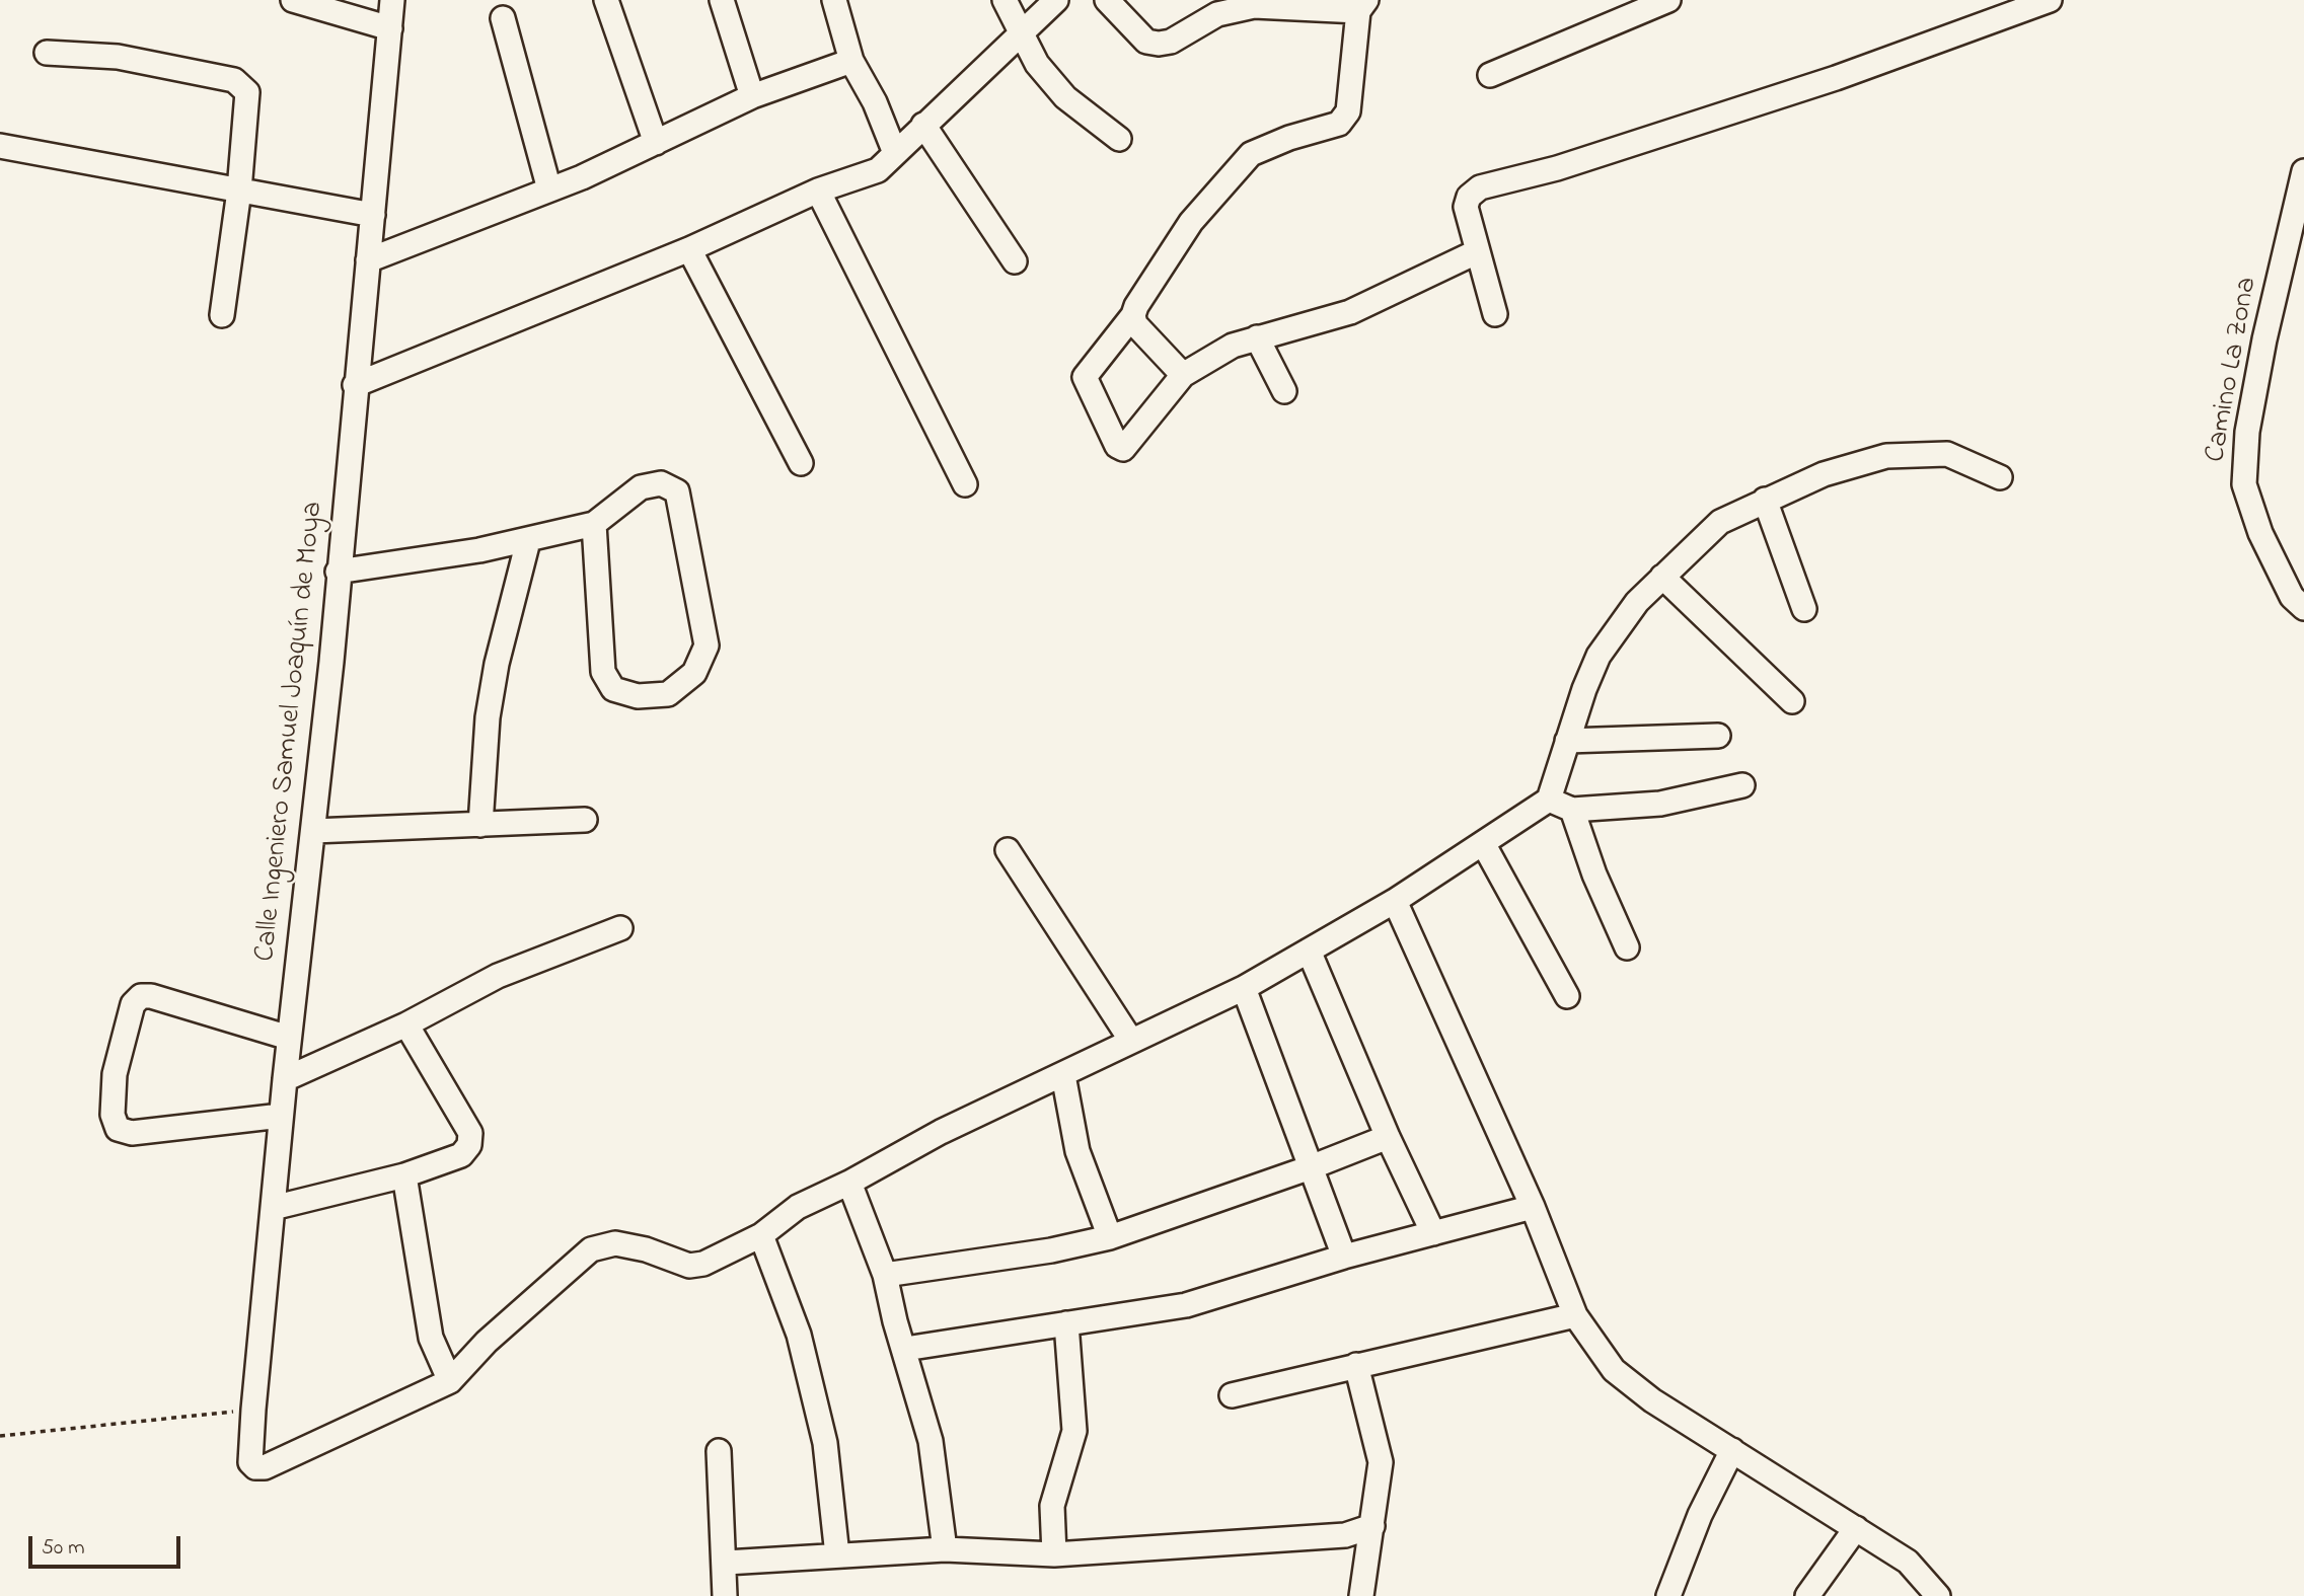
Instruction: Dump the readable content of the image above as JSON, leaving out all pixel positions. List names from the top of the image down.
{
  "streets": {
    "street": ["Camino La Zona", "Calle Ingeniero Samuel Joaquín de Moya"]
  },
  "scale_bar": "50 m"
}
